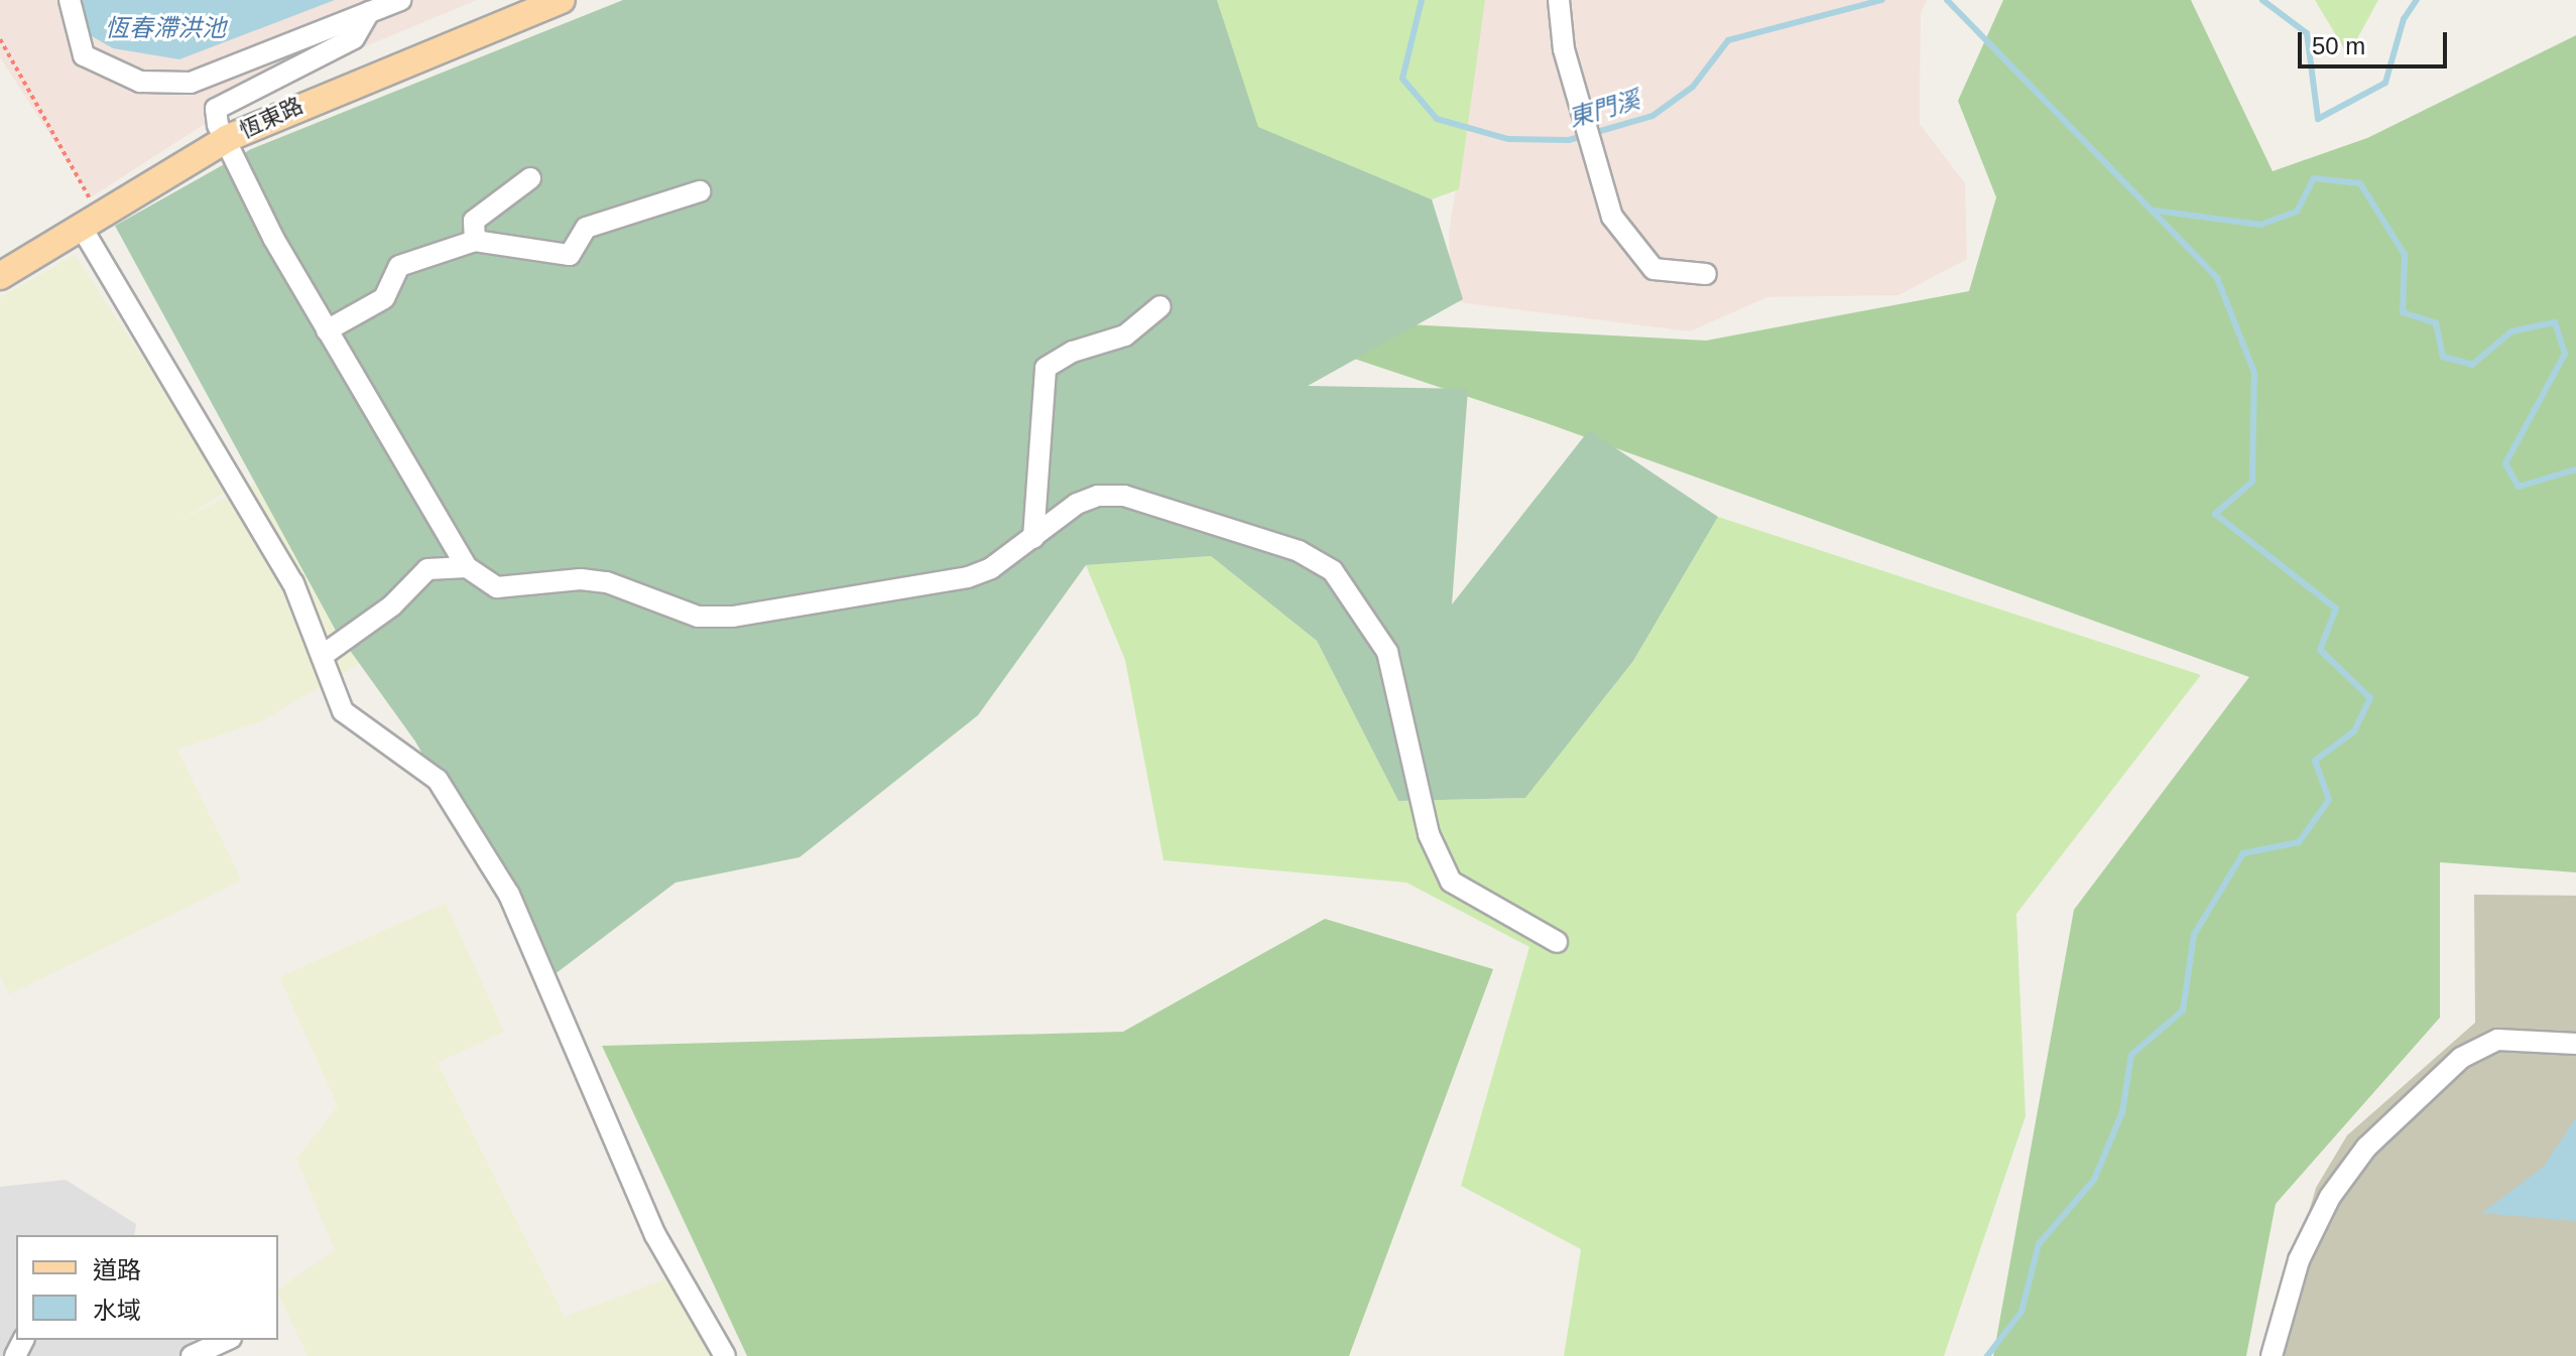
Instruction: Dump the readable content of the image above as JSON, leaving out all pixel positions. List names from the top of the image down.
{
  "streets": {
    "main road": ["恆東路"]
  },
  "water": ["恆春滯洪池", "東門溪"],
  "legend": ["道路", "水域"],
  "scale_bar": "50 m"
}
